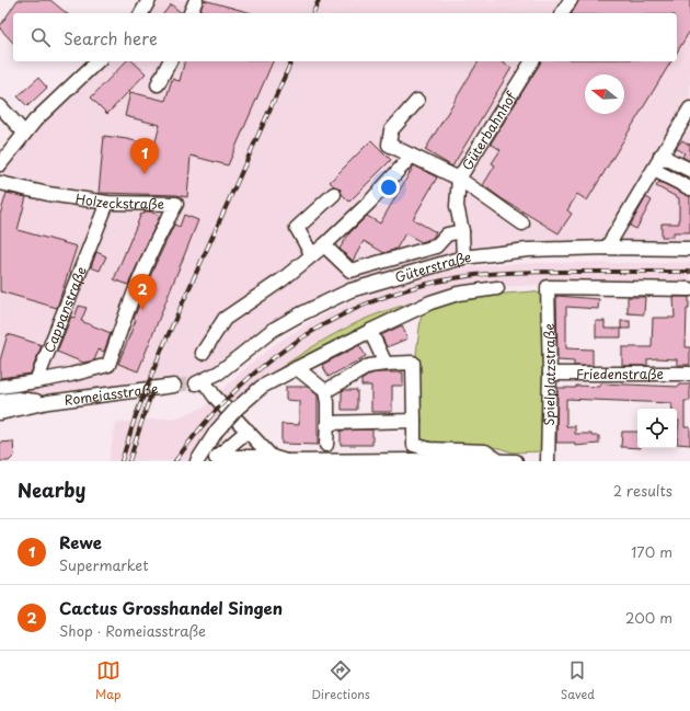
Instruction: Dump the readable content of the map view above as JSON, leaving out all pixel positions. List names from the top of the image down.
{
  "streets": {
    "street": [
      "Güterbahnhof",
      "Holzeckstraße",
      "Güterstraße",
      "Cappanstraße",
      "Friedenstraße",
      "Spielplatzstraße",
      "Romeiasstraße"
    ]
  },
  "crossings": [
    ["Güterbahnhof", "Güterstraße"],
    ["Holzeckstraße", "Cappanstraße"],
    ["Friedenstraße", "Spielplatzstraße"]
  ],
  "north": "left",
  "page": {
    "search": "Search here",
    "pins": ["1", "2"],
    "heading": ["Nearby", "2 results"],
    "list": [
      {
        "mark": "1",
        "name": "Rewe",
        "note": "Supermarket",
        "value": "170 m"
      },
      {
        "mark": "2",
        "name": "Cactus Grosshandel Singen",
        "note": "Shop · Romeiasstraße",
        "value": "200 m"
      }
    ],
    "nav": ["Map", "Directions", "Saved"]
  }
}
